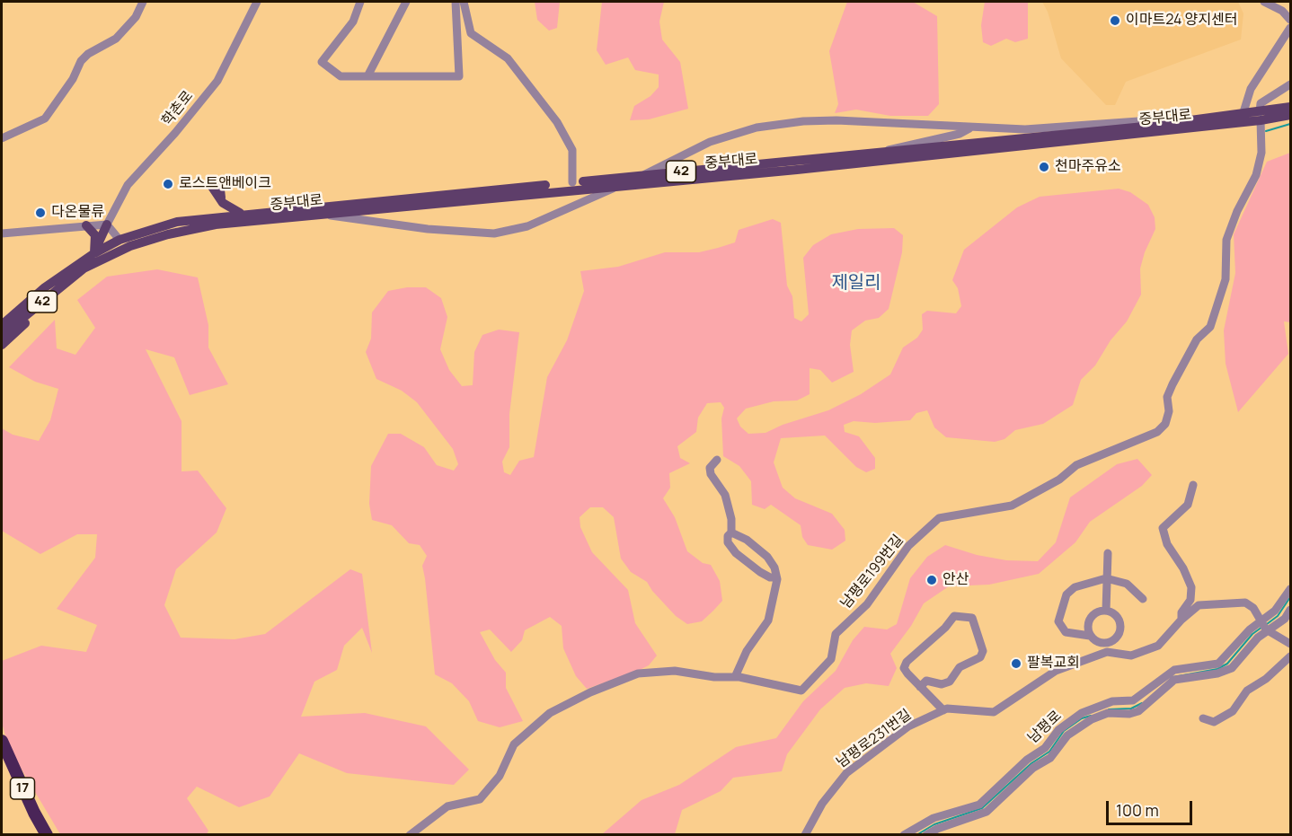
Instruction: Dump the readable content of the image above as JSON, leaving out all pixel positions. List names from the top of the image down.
{
  "streets": {
    "highway": ["17"],
    "main road": ["중부대로", "42"],
    "street": [
      "학촌로",
      "남평로199번길",
      "남평로",
      "남평로231번길"
    ]
  },
  "crossings": [
    ["중부대로", "42"],
    ["중부대로", "남평로199번길"],
    ["남평로", "남평로231번길"]
  ],
  "districts": ["제일리"],
  "places": [
    "이마트24 양지센터",
    "천마주유소",
    "로스트앤베이크",
    "다온물류",
    "안산",
    "팔복교회"
  ],
  "scale_bar": "100 m"
}
